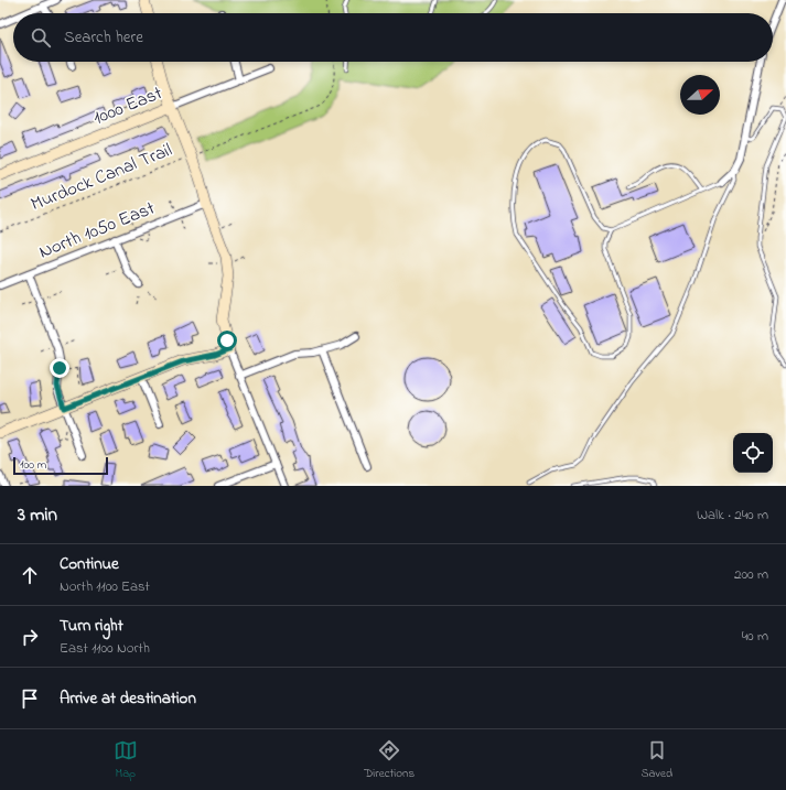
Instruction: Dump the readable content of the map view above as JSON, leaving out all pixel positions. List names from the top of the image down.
{
  "streets": {
    "street": ["1000 East", "North 1050 East"],
    "path": ["Murdock Canal Trail"]
  },
  "scale_bar": "100 m",
  "north": "right",
  "page": {
    "search": "Search here",
    "scale": "100 m",
    "heading": ["3 min", "Walk · 240 m"],
    "list": [
      ["Continue", "North 1100 East", "200 m"],
      ["Turn right", "East 1100 North", "40 m"],
      "Arrive at destination"
    ],
    "nav": ["Map", "Directions", "Saved"]
  }
}
